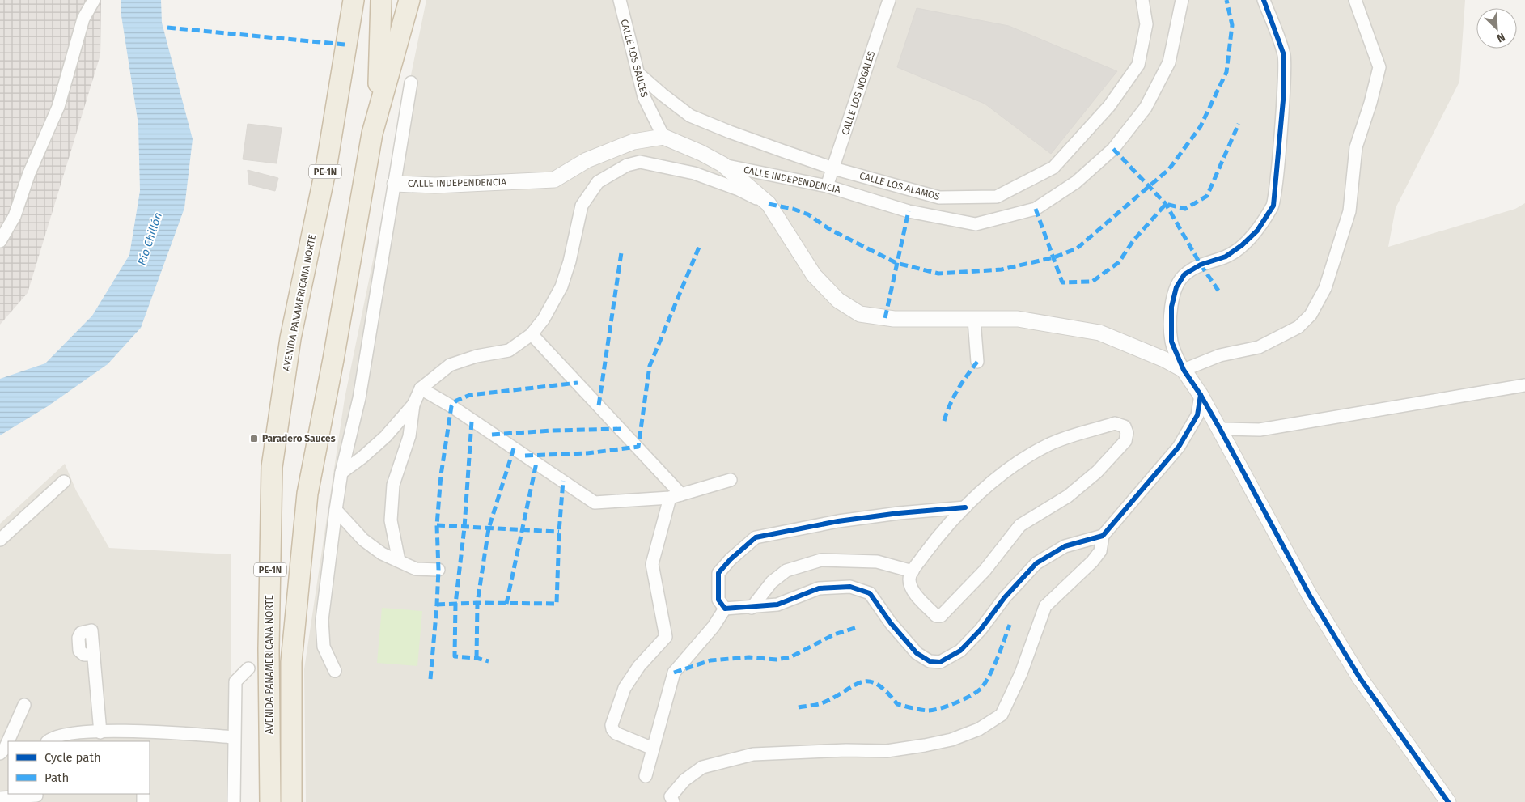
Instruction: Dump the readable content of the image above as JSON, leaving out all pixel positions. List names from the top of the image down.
{
  "streets": {
    "highway": ["PE-1N", "AVENIDA PANAMERICANA NORTE"],
    "street": [
      "CALLE LOS SAUCES",
      "CALLE LOS NOGALES",
      "CALLE INDEPENDENCIA",
      "CALLE LOS ALAMOS"
    ]
  },
  "crossings": [
    ["CALLE LOS SAUCES", "CALLE INDEPENDENCIA"],
    ["CALLE LOS SAUCES", "CALLE LOS ALAMOS"],
    ["CALLE LOS NOGALES", "CALLE INDEPENDENCIA"],
    ["CALLE LOS NOGALES", "CALLE LOS ALAMOS"]
  ],
  "water": ["Río Chillón"],
  "places": {
    "transit": ["Paradero Sauces"]
  },
  "legend": ["Cycle path", "Path"],
  "north": "bottom right"
}
